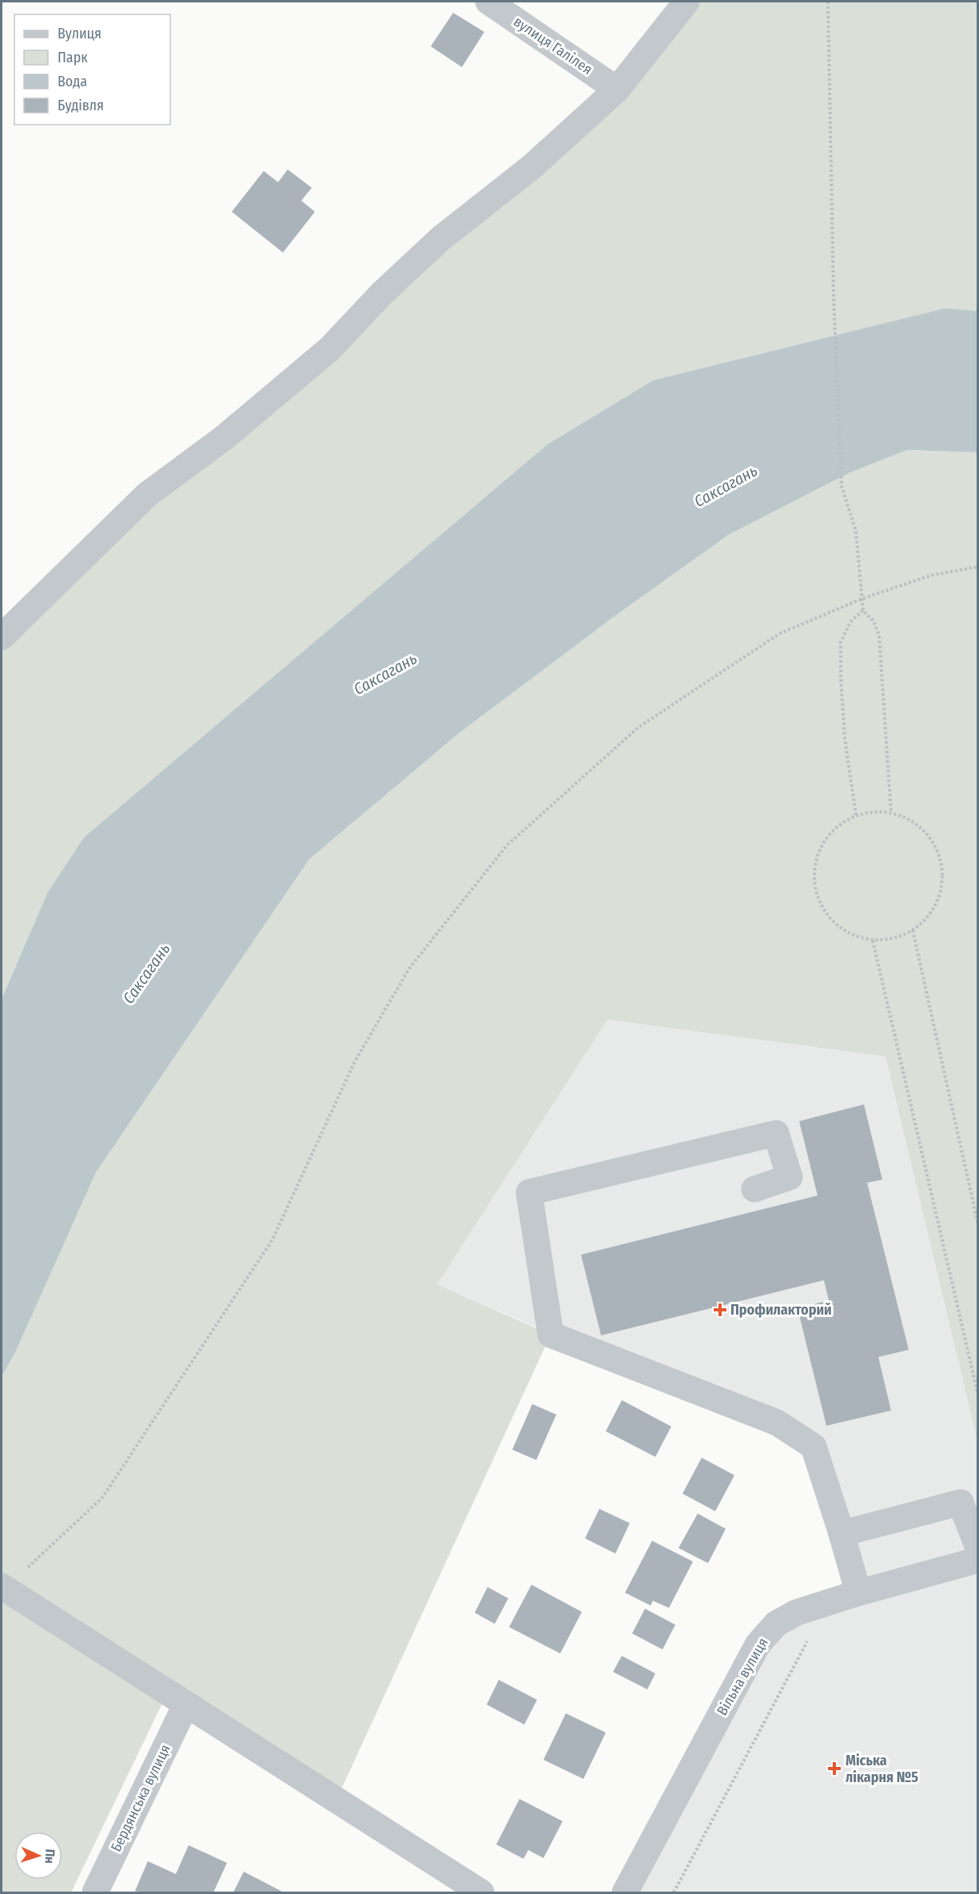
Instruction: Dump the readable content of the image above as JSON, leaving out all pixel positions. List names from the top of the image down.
{
  "streets": {
    "street": ["вулиця Галілея", "Вільна вулиця", "Бердянська вулиця"]
  },
  "water": ["Саксагань"],
  "places": {
    "health": ["Профилакторий", "Міська лікарня №5"]
  },
  "legend": [
    "Вулиця",
    "Парк",
    "Вода",
    "Будівля"
  ],
  "north": "right"
}
